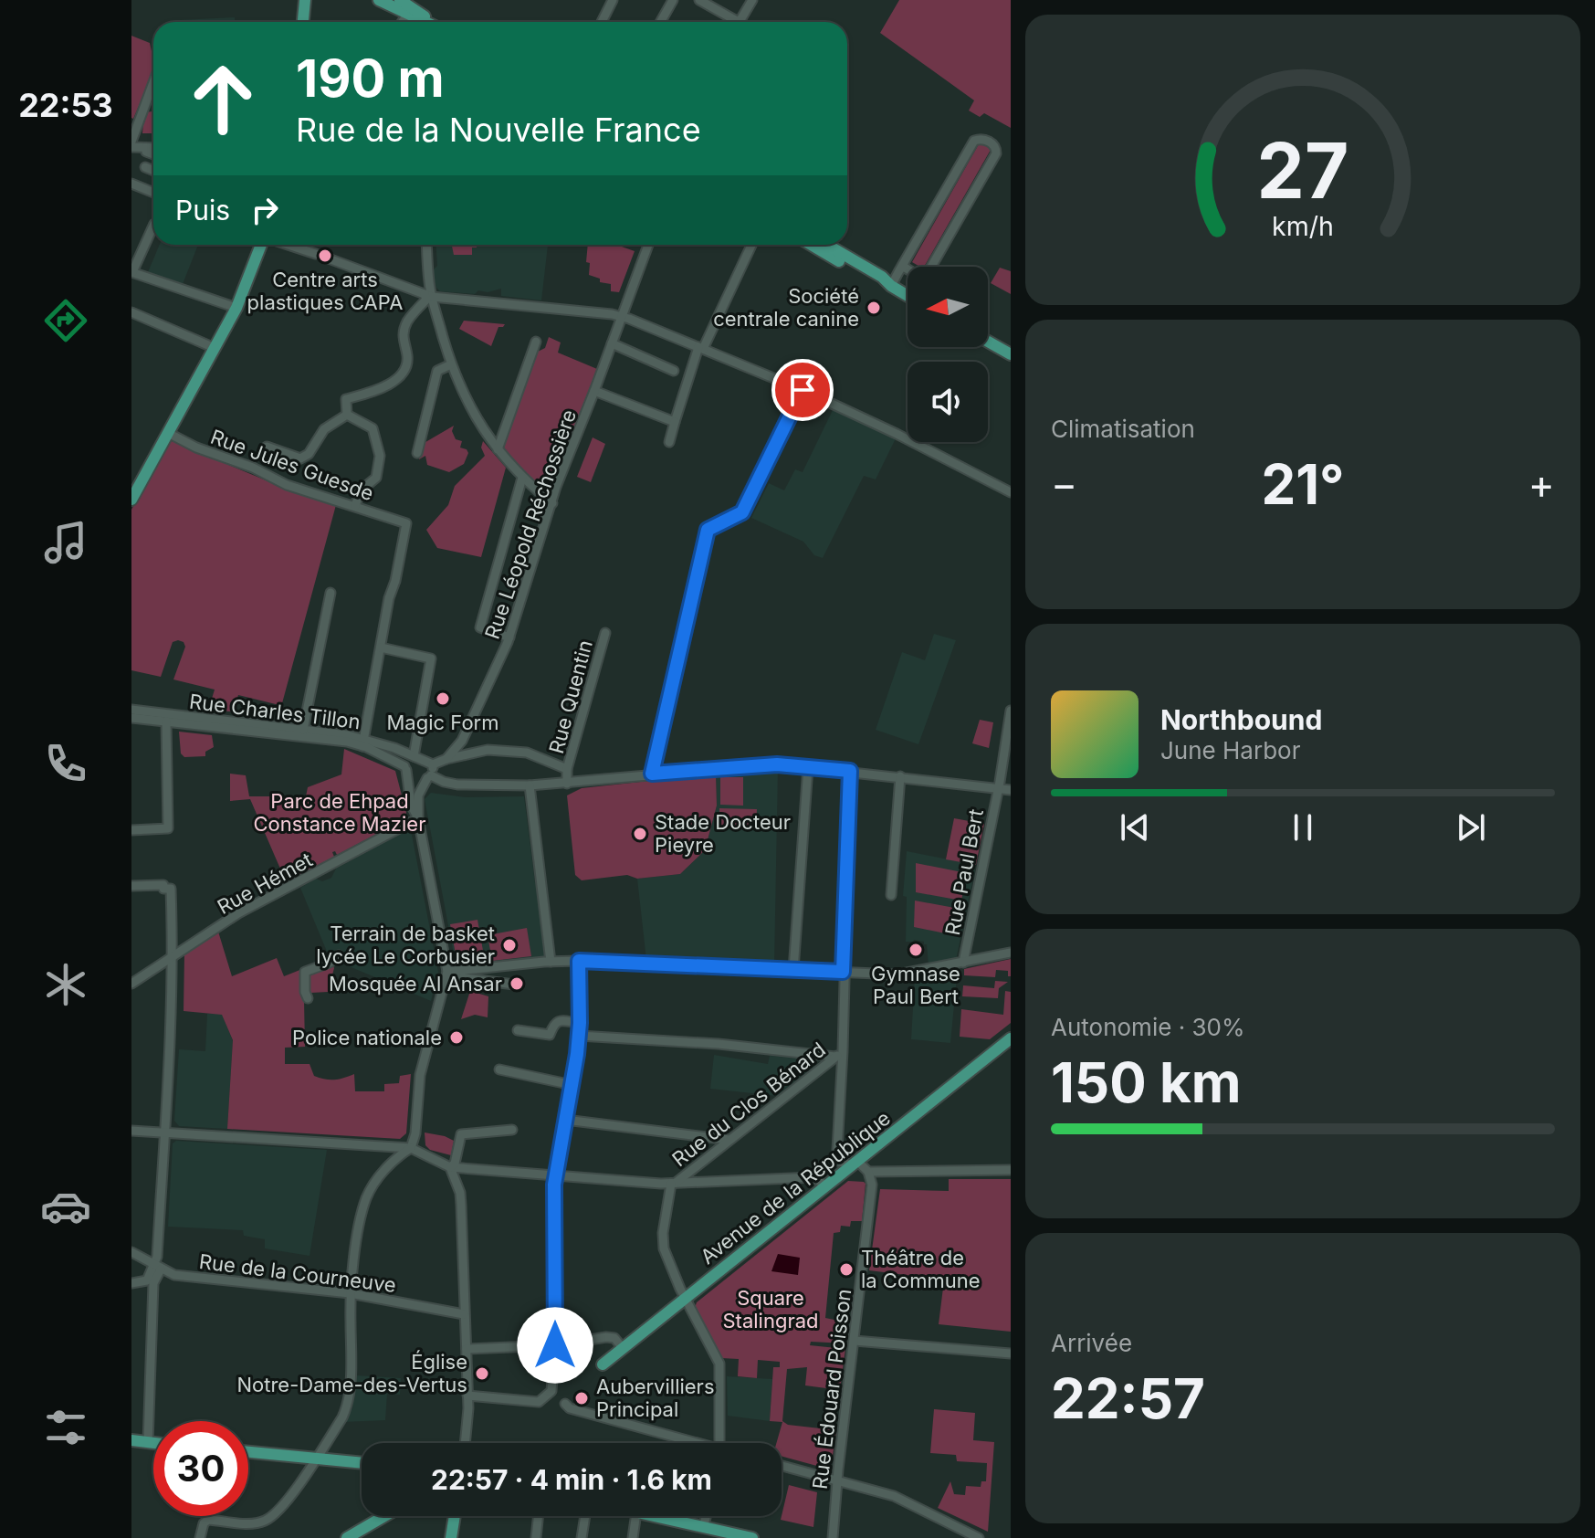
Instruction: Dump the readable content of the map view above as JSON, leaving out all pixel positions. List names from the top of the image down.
{
  "streets": {
    "main road": ["Avenue de la République"],
    "street": [
      "Rue Jules Guesde",
      "Rue Léopold Réchossière",
      "Rue Quentin",
      "Rue Charles Tillon",
      "Rue Paul Bert",
      "Rue Hémet",
      "Rue du Clos Bénard",
      "Rue de la Courneuve",
      "Rue Édouard Poisson"
    ]
  },
  "crossings": [
    ["Rue Léopold Réchossière", "Rue Charles Tillon"],
    ["Rue Quentin", "Rue Charles Tillon"],
    ["Rue Charles Tillon", "Rue Paul Bert"]
  ],
  "parks": ["Parc de Ehpad Constance Mazier", "Square Stalingrad"],
  "places": [
    "Centre arts plastiques CAPA",
    "Société centrale canine",
    "Magic Form",
    "Stade Docteur Pieyre",
    "Terrain de basket lycée Le Corbusier",
    "Gymnase Paul Bert",
    "Mosquée Al Ansar",
    "Police nationale",
    "Théâtre de la Commune",
    "Église Notre-Dame-des-Vertus",
    "Aubervilliers Principal"
  ],
  "north": "left",
  "page": {
    "tabs": "22:53",
    "turn": ["190 m", "Rue de la Nouvelle France"],
    "then": "Puis",
    "tile": [
      "Climatisation",
      ["Autonomie · 30%", "150 km"],
      ["Arrivée", "22:57"]
    ],
    "heat": ["−", "21°", "+"],
    "song": ["Northbound", "June Harbor"],
    "limit": "30",
    "trip": "22:57 · 4 min · 1.6 km",
    "gauge": ["27", "km/h"]
  }
}
